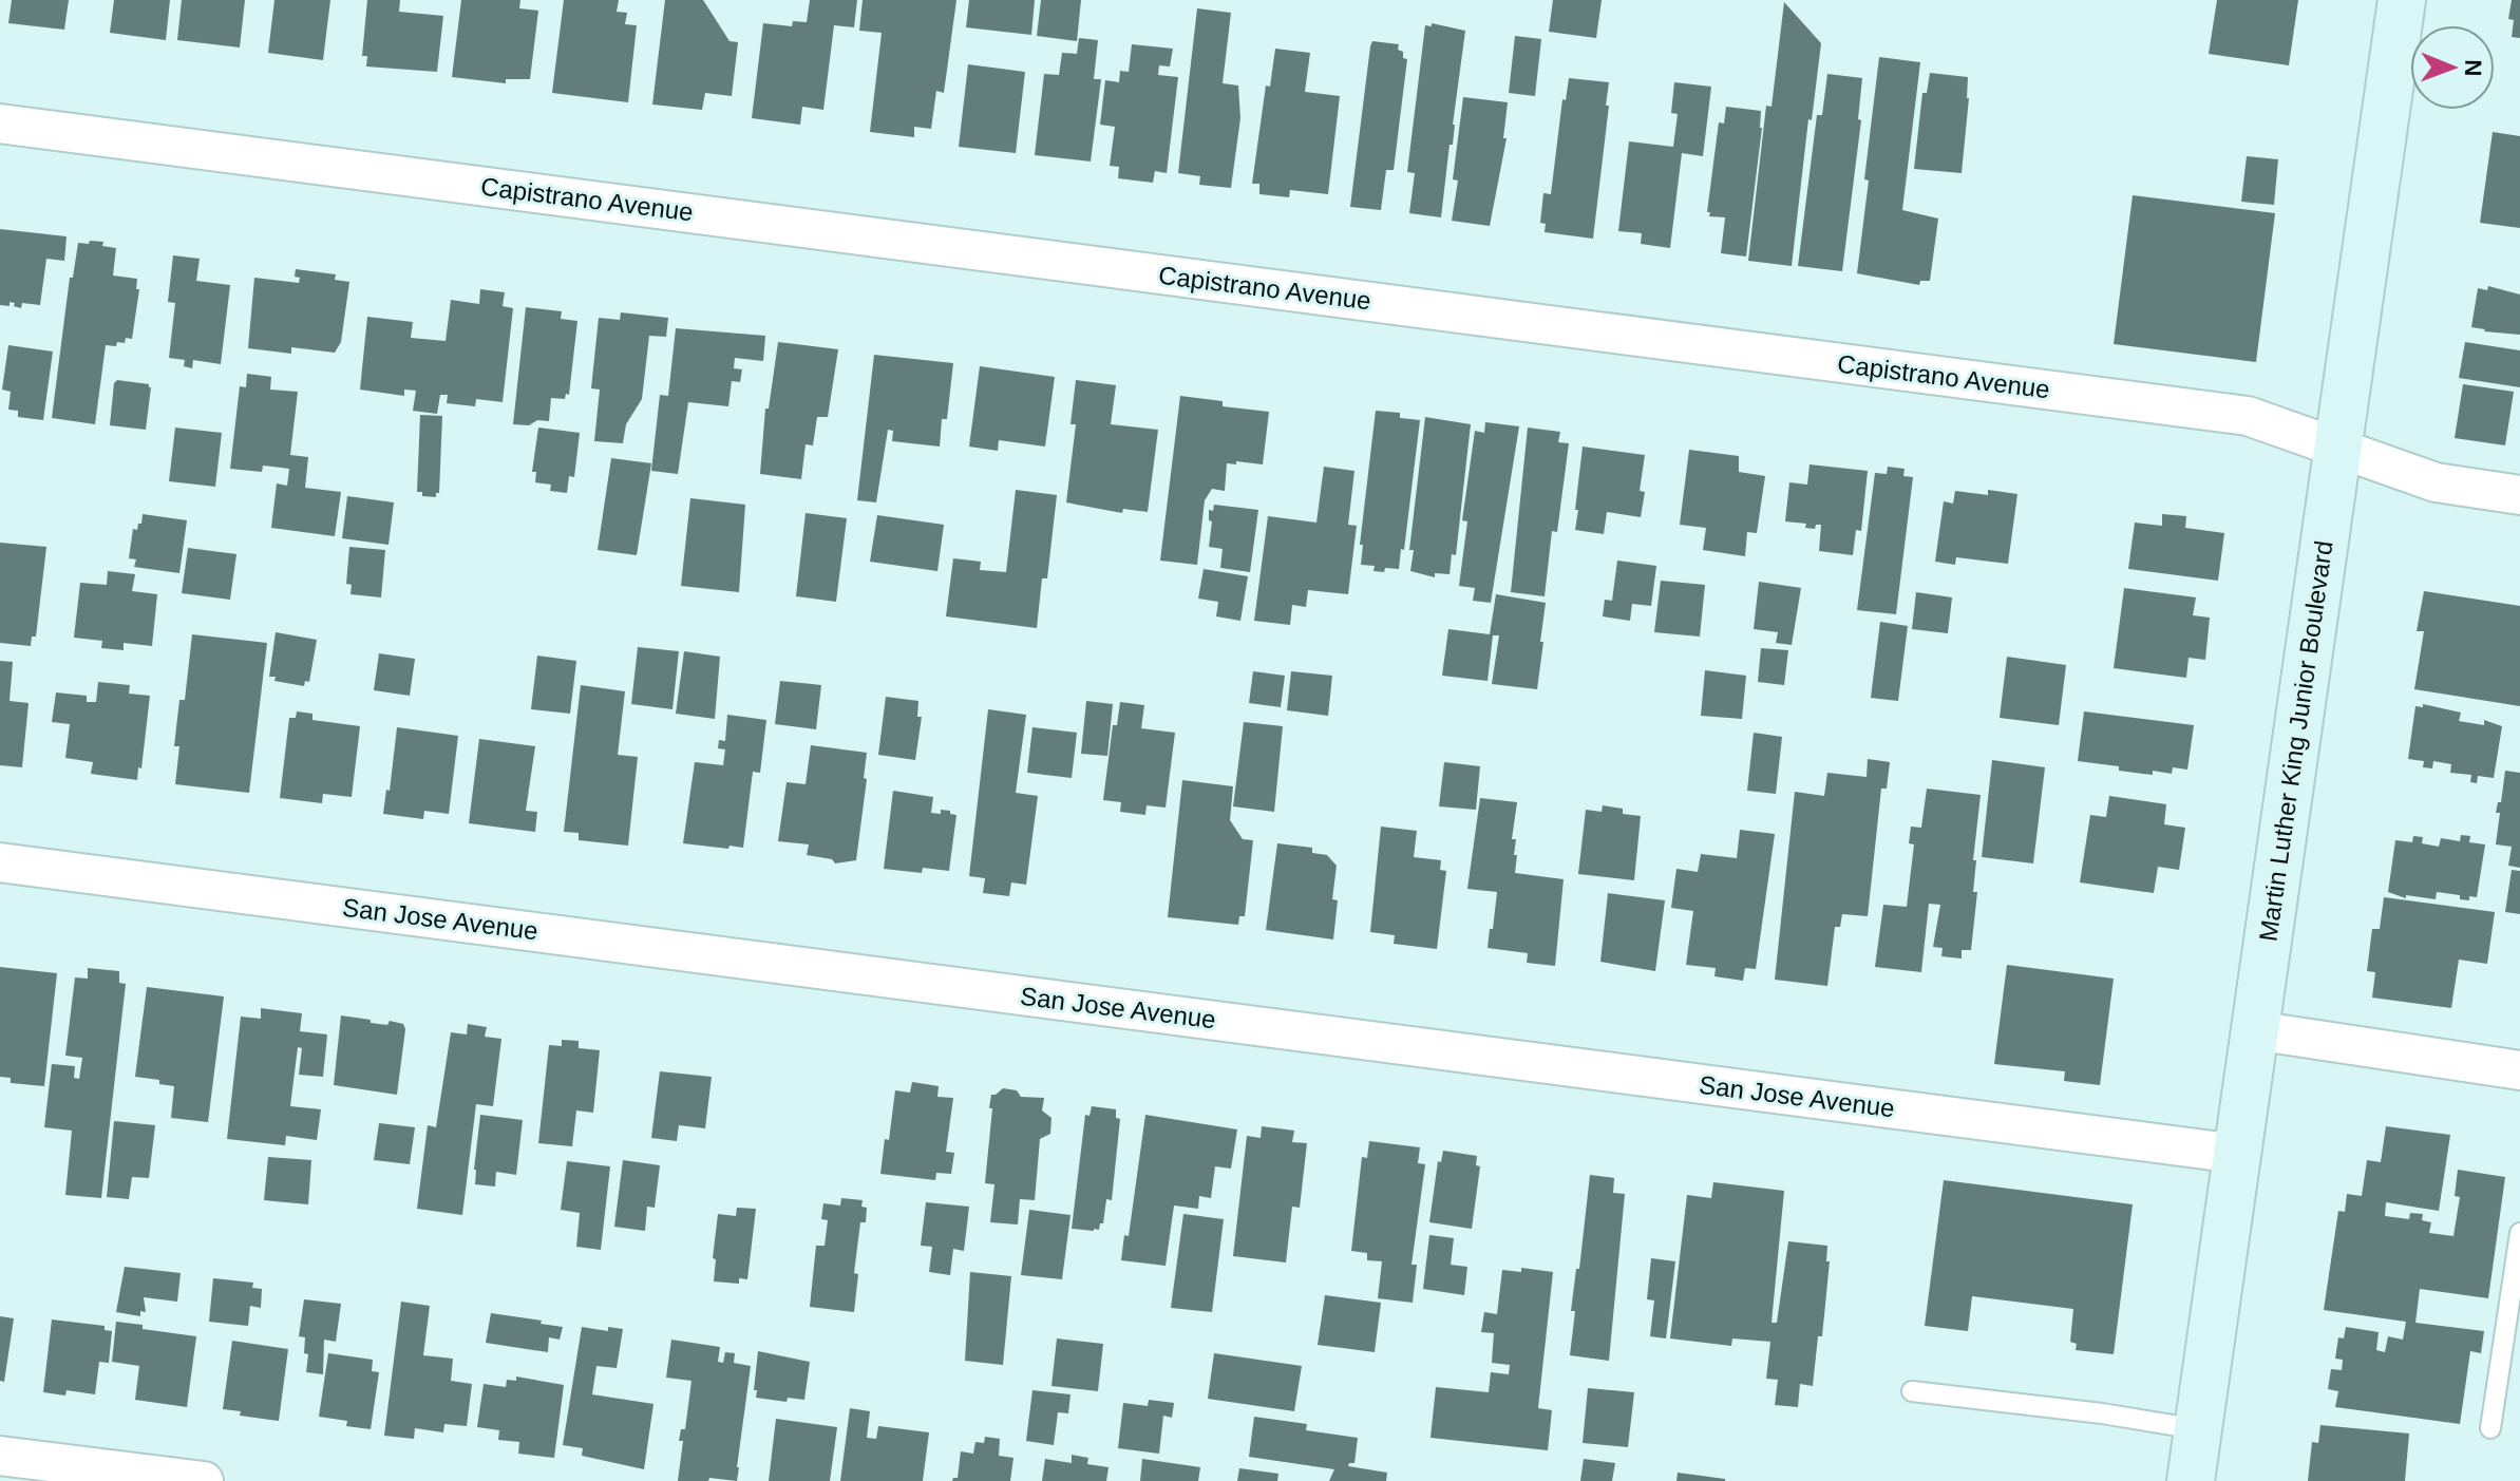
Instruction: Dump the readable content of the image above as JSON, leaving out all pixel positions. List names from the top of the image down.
{
  "streets": {
    "main road": ["Martin Luther King Junior Boulevard"],
    "street": ["Capistrano Avenue", "San Jose Avenue"]
  },
  "crossings": [
    ["Capistrano Avenue", "Martin Luther King Junior Boulevard"],
    ["Martin Luther King Junior Boulevard", "San Jose Avenue"]
  ],
  "north": "right"
}
